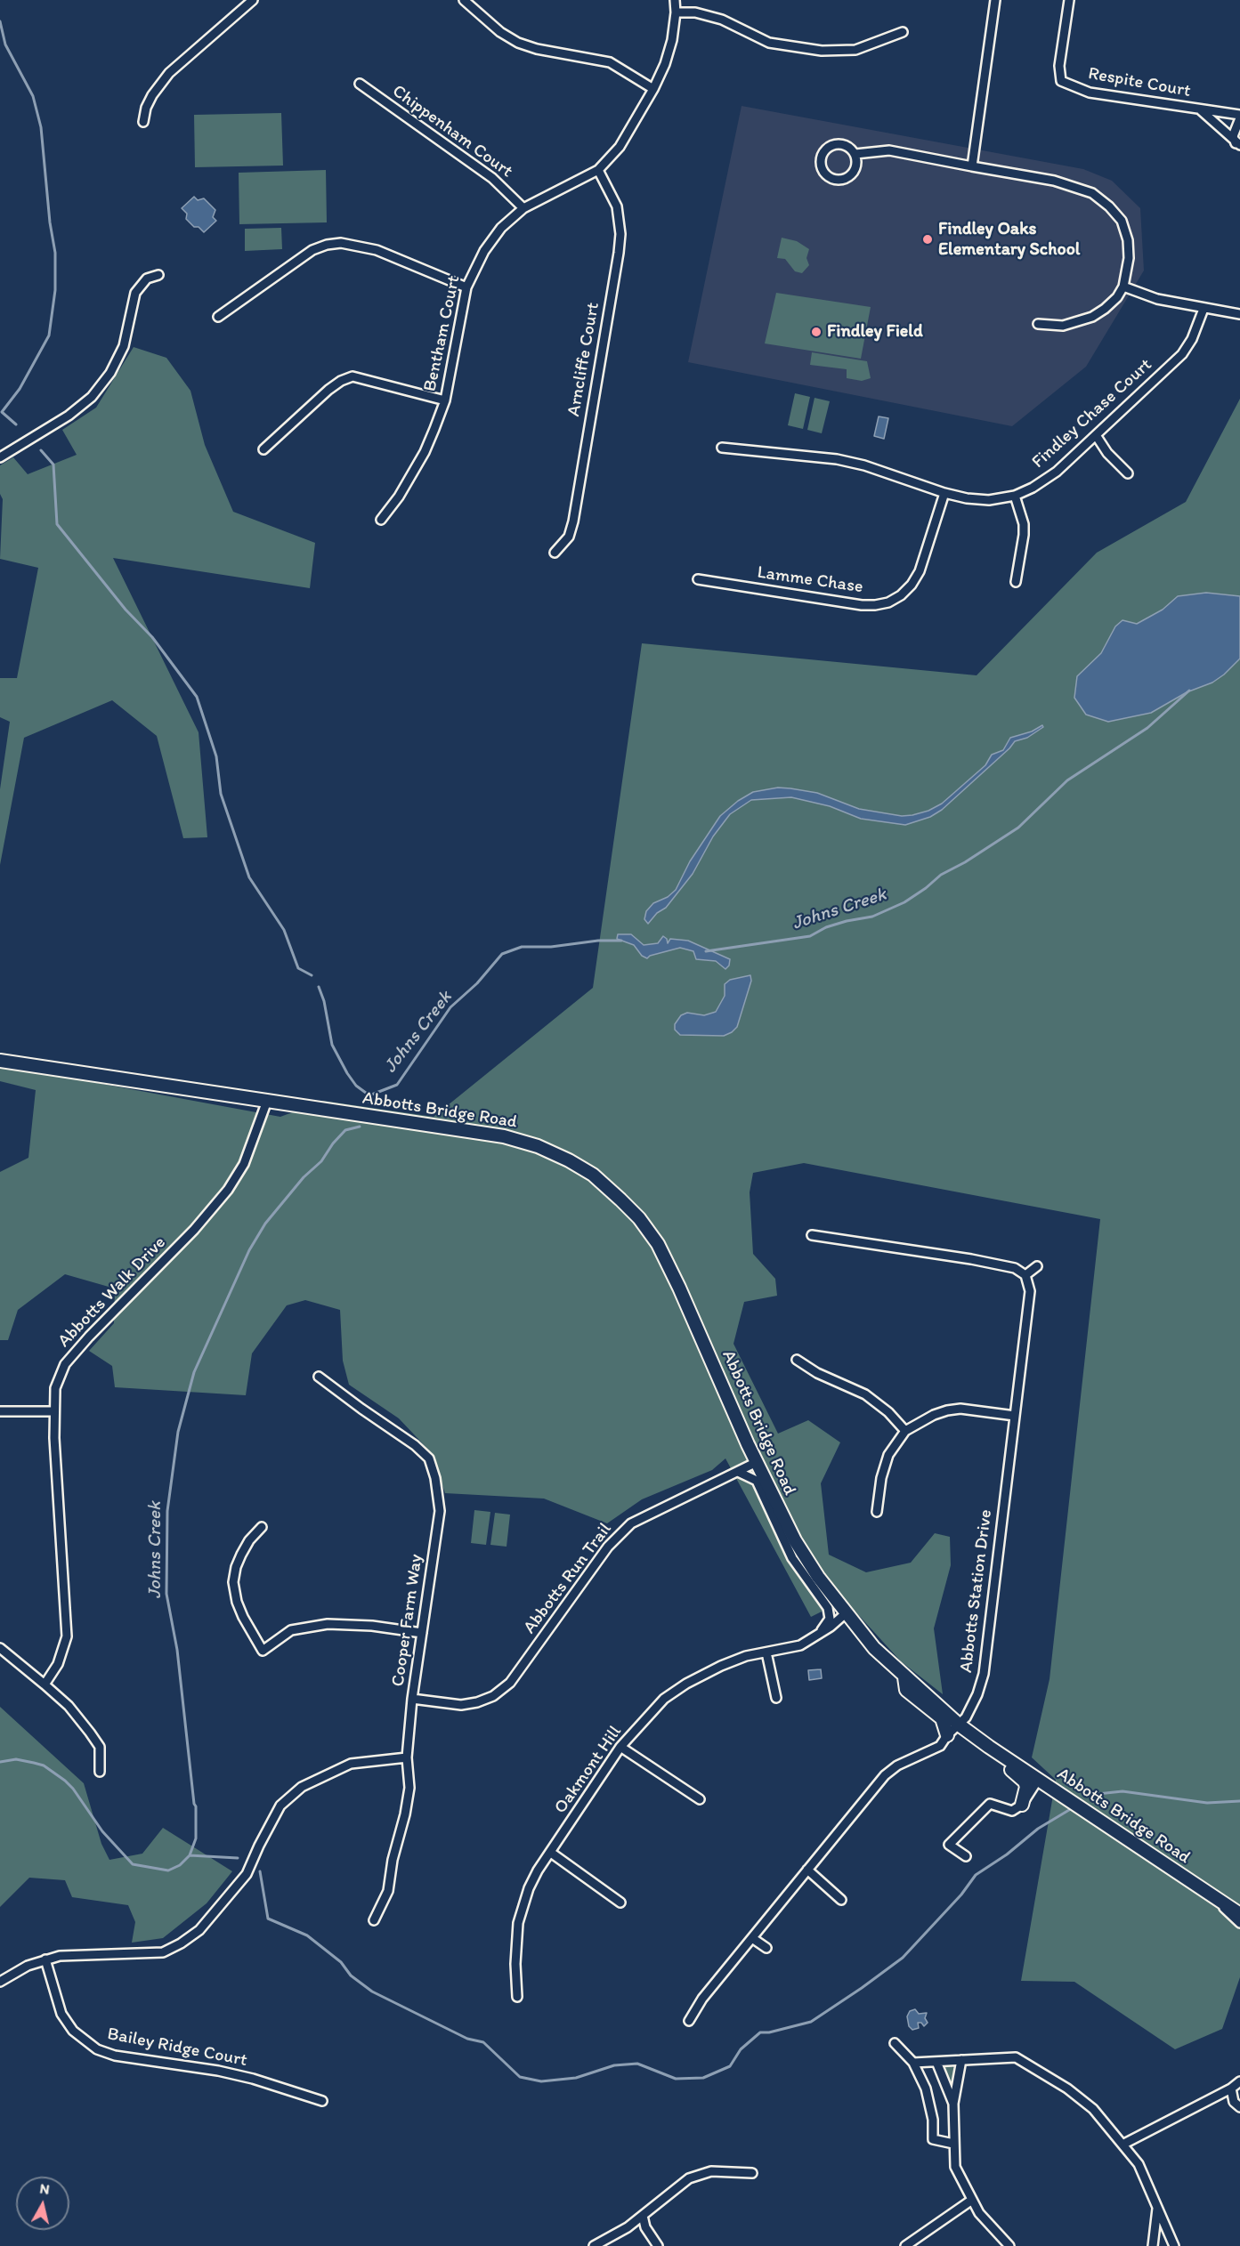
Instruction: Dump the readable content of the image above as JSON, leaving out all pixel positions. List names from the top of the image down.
{
  "streets": {
    "main road": ["Abbotts Bridge Road"],
    "street": [
      "Respite Court",
      "Chippenham Court",
      "Bentham Court",
      "Arncliffe Court",
      "Findley Chase Court",
      "Lamme Chase",
      "Abbotts Walk Drive",
      "Abbotts Run Trail",
      "Abbotts Station Drive",
      "Cooper Farm Way",
      "Oakmont Hill",
      "Bailey Ridge Court"
    ]
  },
  "crossings": [
    ["Chippenham Court", "Bentham Court"],
    ["Bentham Court", "Arncliffe Court"],
    ["Findley Chase Court", "Lamme Chase"],
    ["Abbotts Bridge Road", "Abbotts Walk Drive"],
    ["Abbotts Bridge Road", "Abbotts Run Trail"],
    ["Abbotts Bridge Road", "Abbotts Station Drive"],
    ["Abbotts Bridge Road", "Oakmont Hill"],
    ["Abbotts Run Trail", "Cooper Farm Way"]
  ],
  "water": ["Johns Creek"],
  "places": ["Findley Oaks Elementary School", "Findley Field"],
  "north": "top"
}
